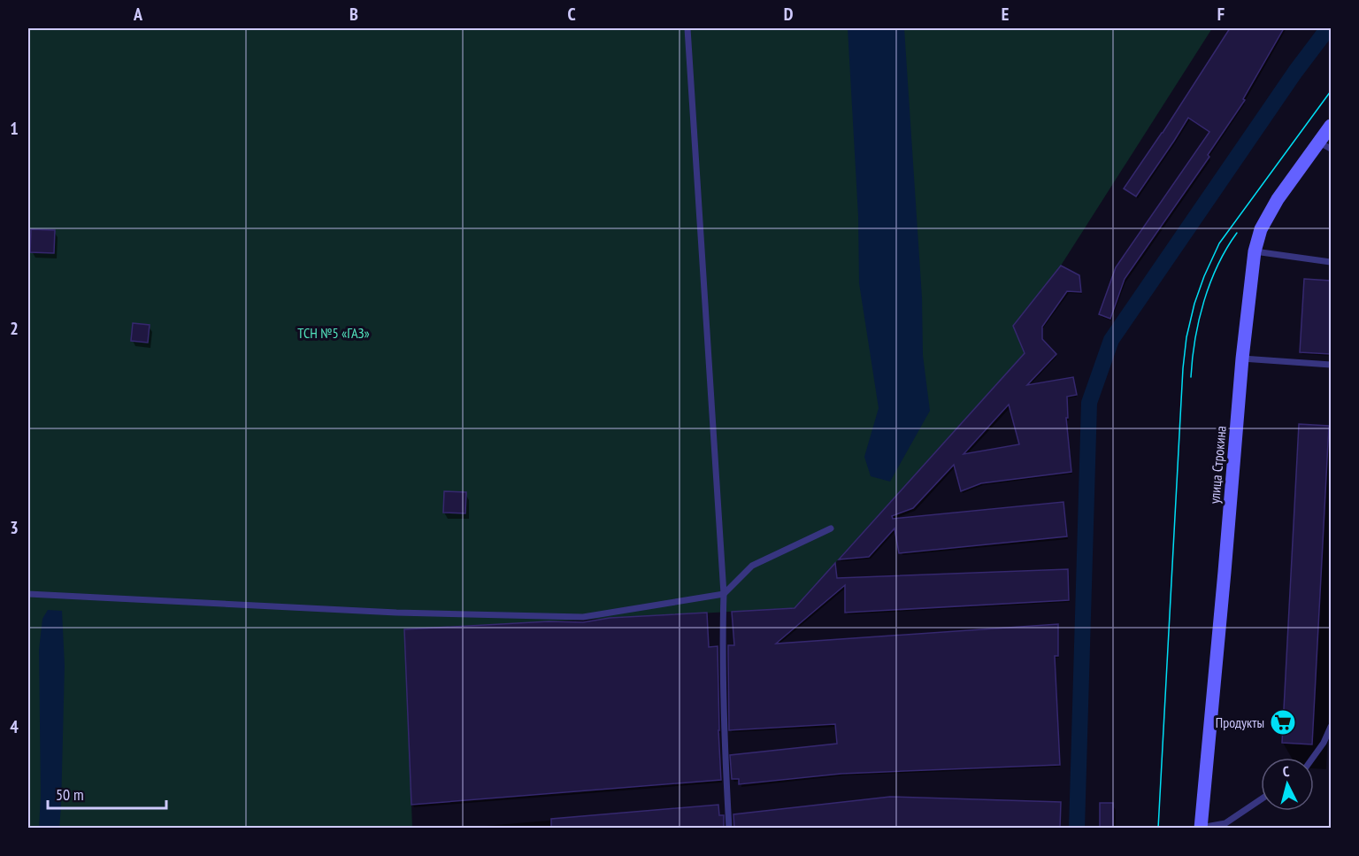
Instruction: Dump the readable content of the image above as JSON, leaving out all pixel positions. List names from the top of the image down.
{
  "streets": {
    "street": ["улица Строкина"]
  },
  "parks": ["ТСН №5 «ГАЗ»"],
  "places": {
    "supermarket": ["Продукты"]
  },
  "scale_bar": "50 m",
  "north": "top",
  "grid": {
    "columns": [
      "A",
      "B",
      "C",
      "D",
      "E",
      "F"
    ],
    "rows": [
      "1",
      "2",
      "3",
      "4"
    ]
  }
}
